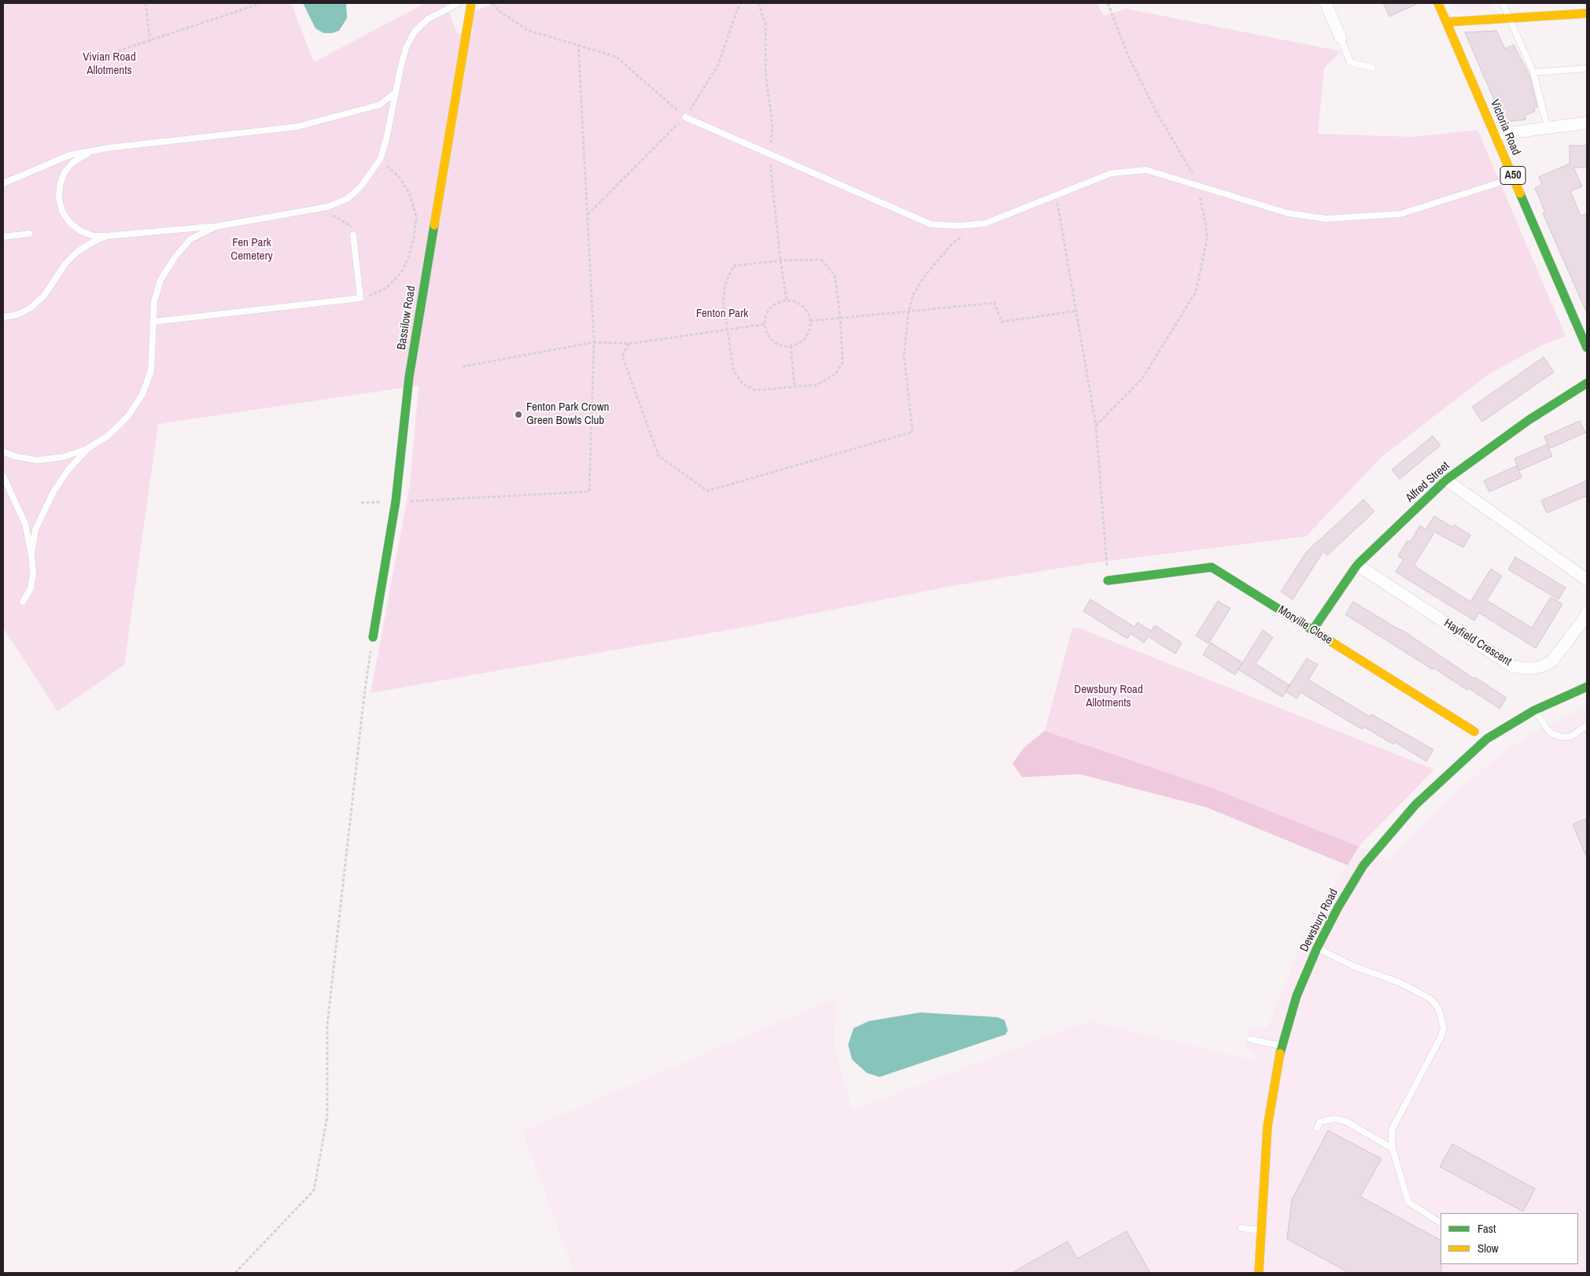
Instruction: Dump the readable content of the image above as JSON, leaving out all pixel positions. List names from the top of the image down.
{
  "streets": {
    "street": [
      "Victoria Road",
      "A50",
      "Bassilow Road",
      "Alfred Street",
      "Morville Close",
      "Hayfield Crescent",
      "Dewsbury Road"
    ]
  },
  "crossings": [
    ["Alfred Street", "Morville Close"],
    ["Alfred Street", "Hayfield Crescent"],
    ["Morville Close", "Dewsbury Road"]
  ],
  "parks": [
    "Vivian Road Allotments",
    "Fen Park Cemetery",
    "Fenton Park",
    "Dewsbury Road Allotments"
  ],
  "places": ["Fenton Park Crown Green Bowls Club"],
  "legend": ["Fast", "Slow"]
}
